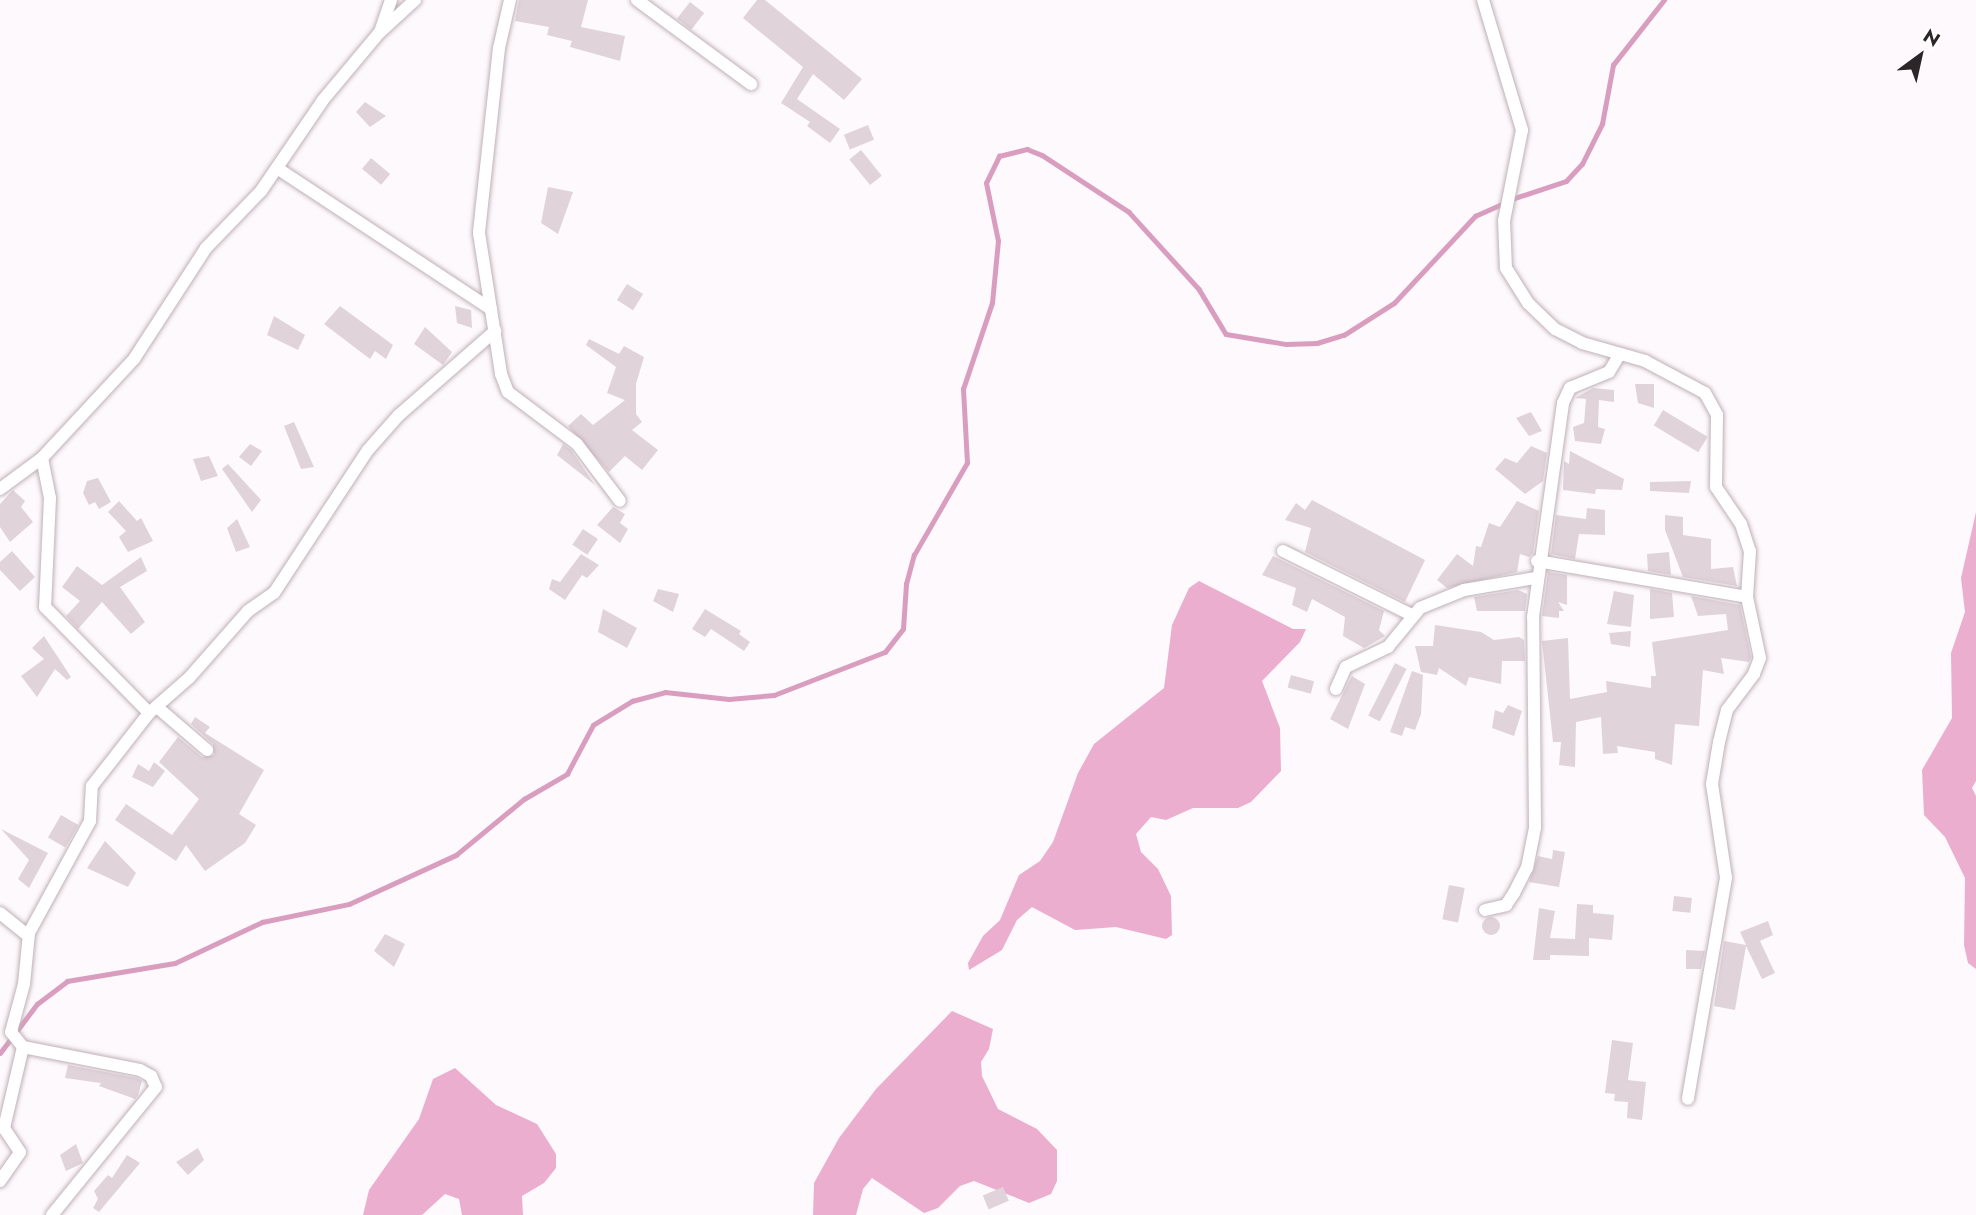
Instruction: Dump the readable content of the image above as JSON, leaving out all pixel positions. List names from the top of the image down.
{
  "north": "top right"
}
